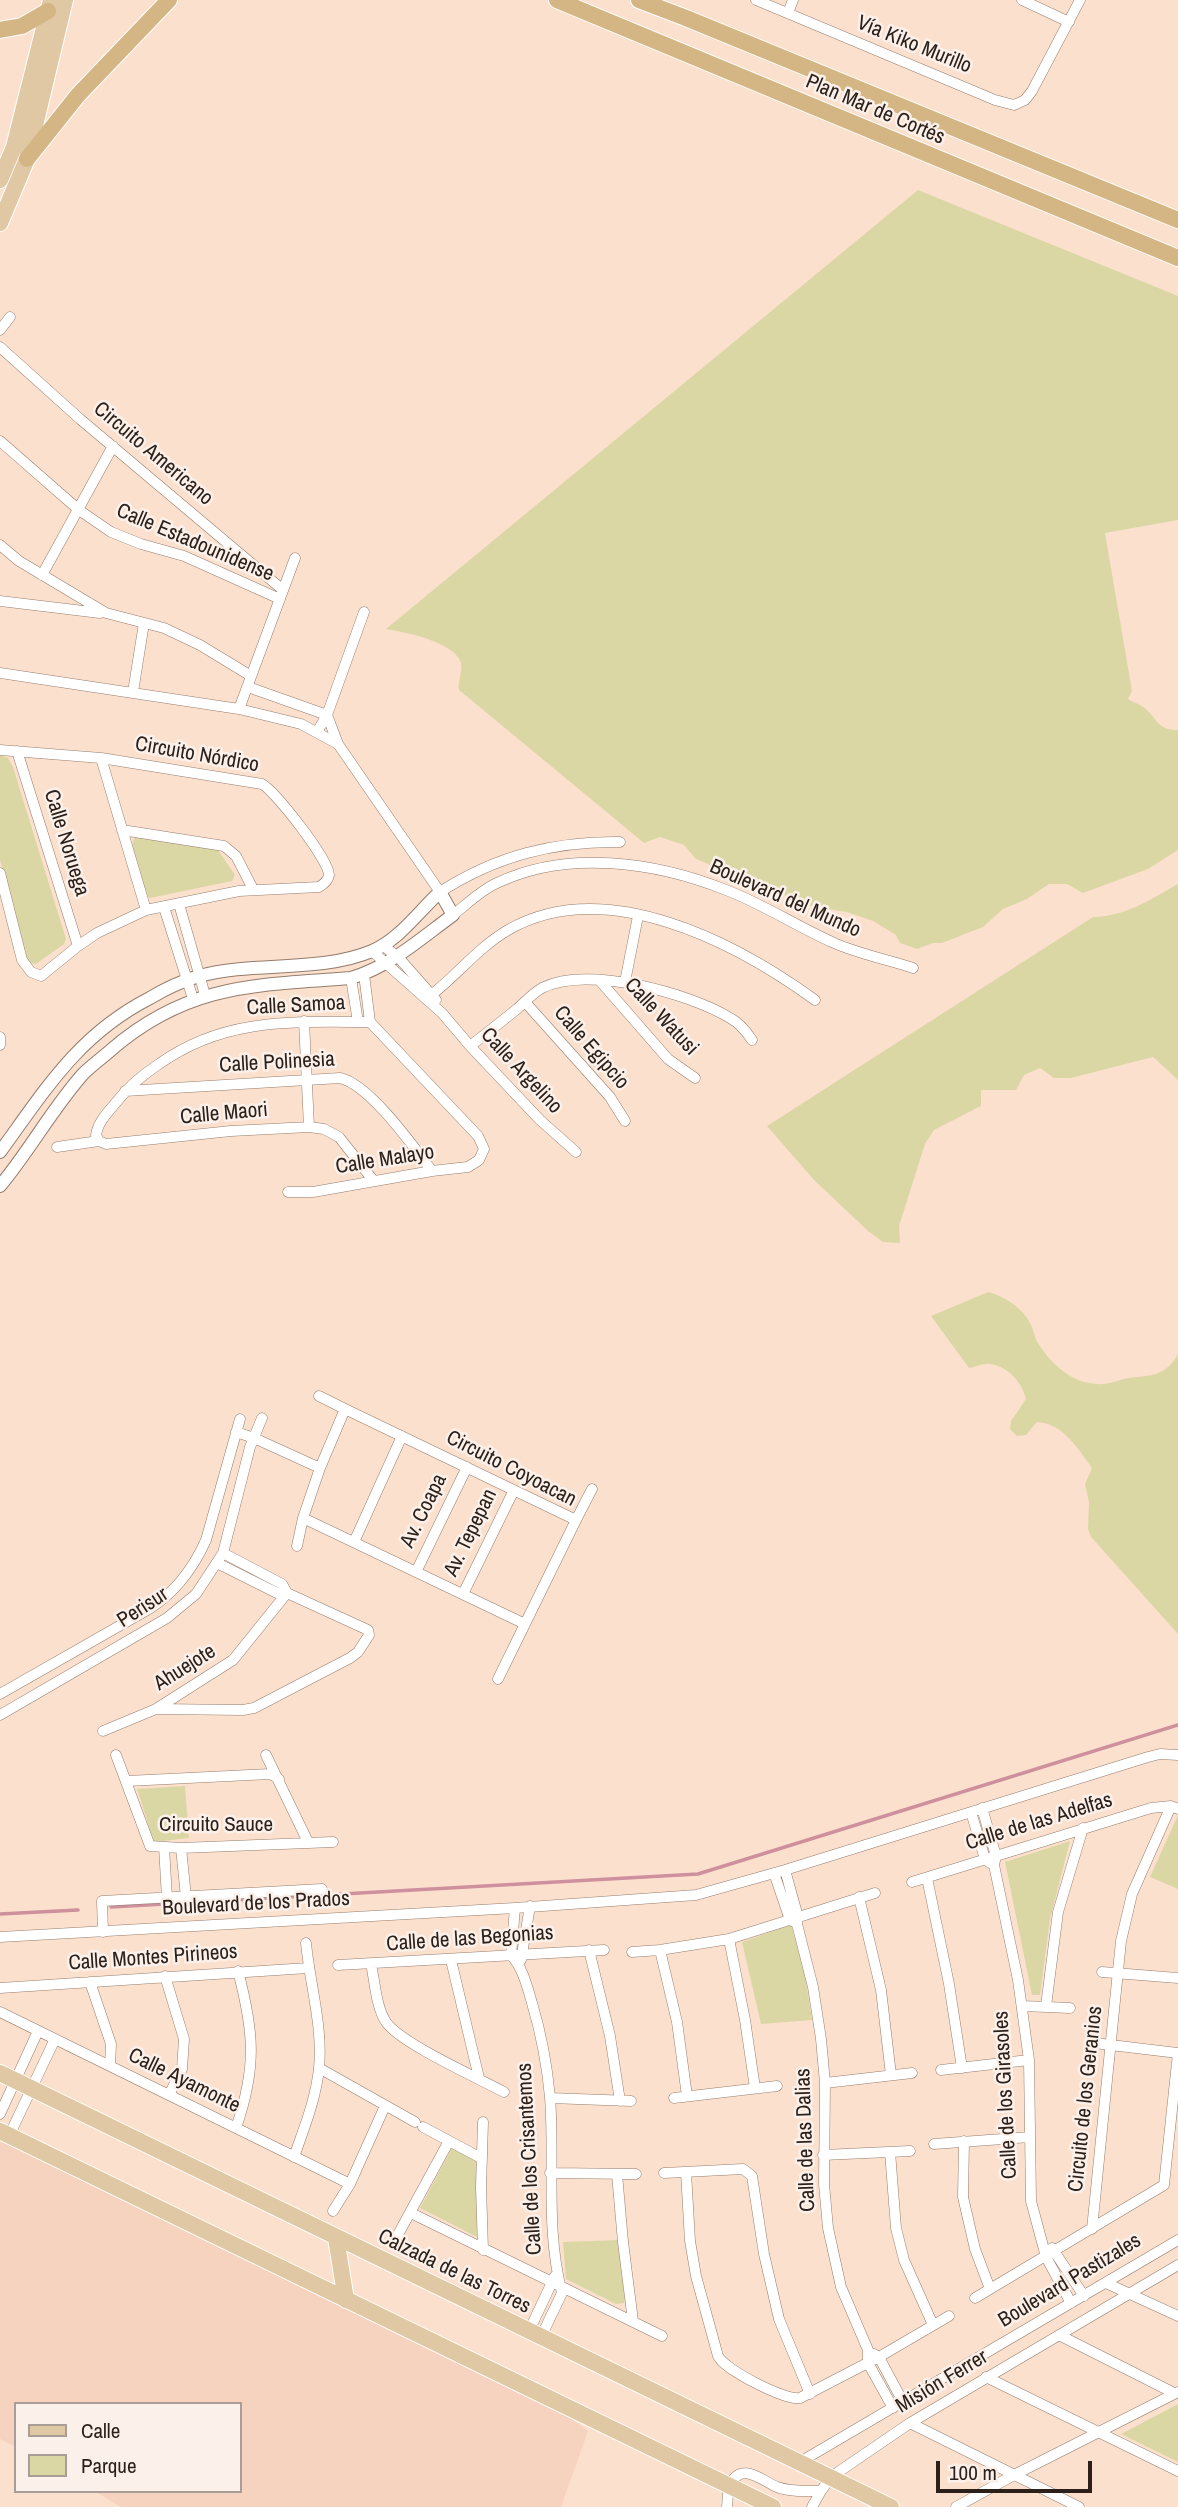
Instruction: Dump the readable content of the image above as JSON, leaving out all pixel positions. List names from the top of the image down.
{
  "streets": {
    "highway": ["Plan Mar de Cortés"],
    "main road": ["Calzada de las Torres"],
    "street": [
      "Vía Kiko Murillo",
      "Circuito Americano",
      "Calle Estadounidense",
      "Circuito Nórdico",
      "Calle Noruega",
      "Boulevard del Mundo",
      "Calle Samoa",
      "Calle Watusi",
      "Calle Egipcio",
      "Calle Polinesia",
      "Calle Argelino",
      "Calle Maori",
      "Calle Malayo",
      "Circuito Coyoacan",
      "Av. Coapa",
      "Av. Tepepan",
      "Perisur",
      "Ahuejote",
      "Calle de las Adelfas",
      "Circuito Sauce",
      "Boulevard de los Prados",
      "Calle de las Begonias",
      "Calle Montes Pirineos",
      "Calle Ayamonte",
      "Calle de los Girasoles",
      "Circuito de los Geranios",
      "Calle de las Dalias",
      "Calle de los Crisantemos",
      "Boulevard Pastizales",
      "Misión Ferrer"
    ]
  },
  "crossings": [
    ["Circuito Americano", "Calle Estadounidense"],
    ["Circuito Nórdico", "Calle Noruega"],
    ["Boulevard del Mundo", "Calle Argelino"],
    ["Calle Samoa", "Calle Polinesia"],
    ["Calle Samoa", "Calle Maori"],
    ["Calle Samoa", "Calle Malayo"],
    ["Calle Polinesia", "Calle Malayo"],
    ["Calle Maori", "Calle Malayo"],
    ["Circuito Coyoacan", "Av. Coapa"],
    ["Circuito Coyoacan", "Av. Tepepan"],
    ["Calle de las Adelfas", "Calle de los Girasoles"],
    ["Calle de las Adelfas", "Circuito de los Geranios"],
    ["Boulevard de los Prados", "Calle de los Girasoles"],
    ["Boulevard de los Prados", "Calle de las Dalias"],
    ["Boulevard de los Prados", "Calle de los Crisantemos"],
    ["Calle de las Begonias", "Calle de los Crisantemos"],
    ["Calle de los Girasoles", "Boulevard Pastizales"],
    ["Calle de las Dalias", "Boulevard Pastizales"],
    ["Calle de los Crisantemos", "Calzada de las Torres"],
    ["Calzada de las Torres", "Boulevard Pastizales"],
    ["Calzada de las Torres", "Misión Ferrer"]
  ],
  "legend": ["Calle", "Parque"],
  "scale_bar": "100 m"
}
